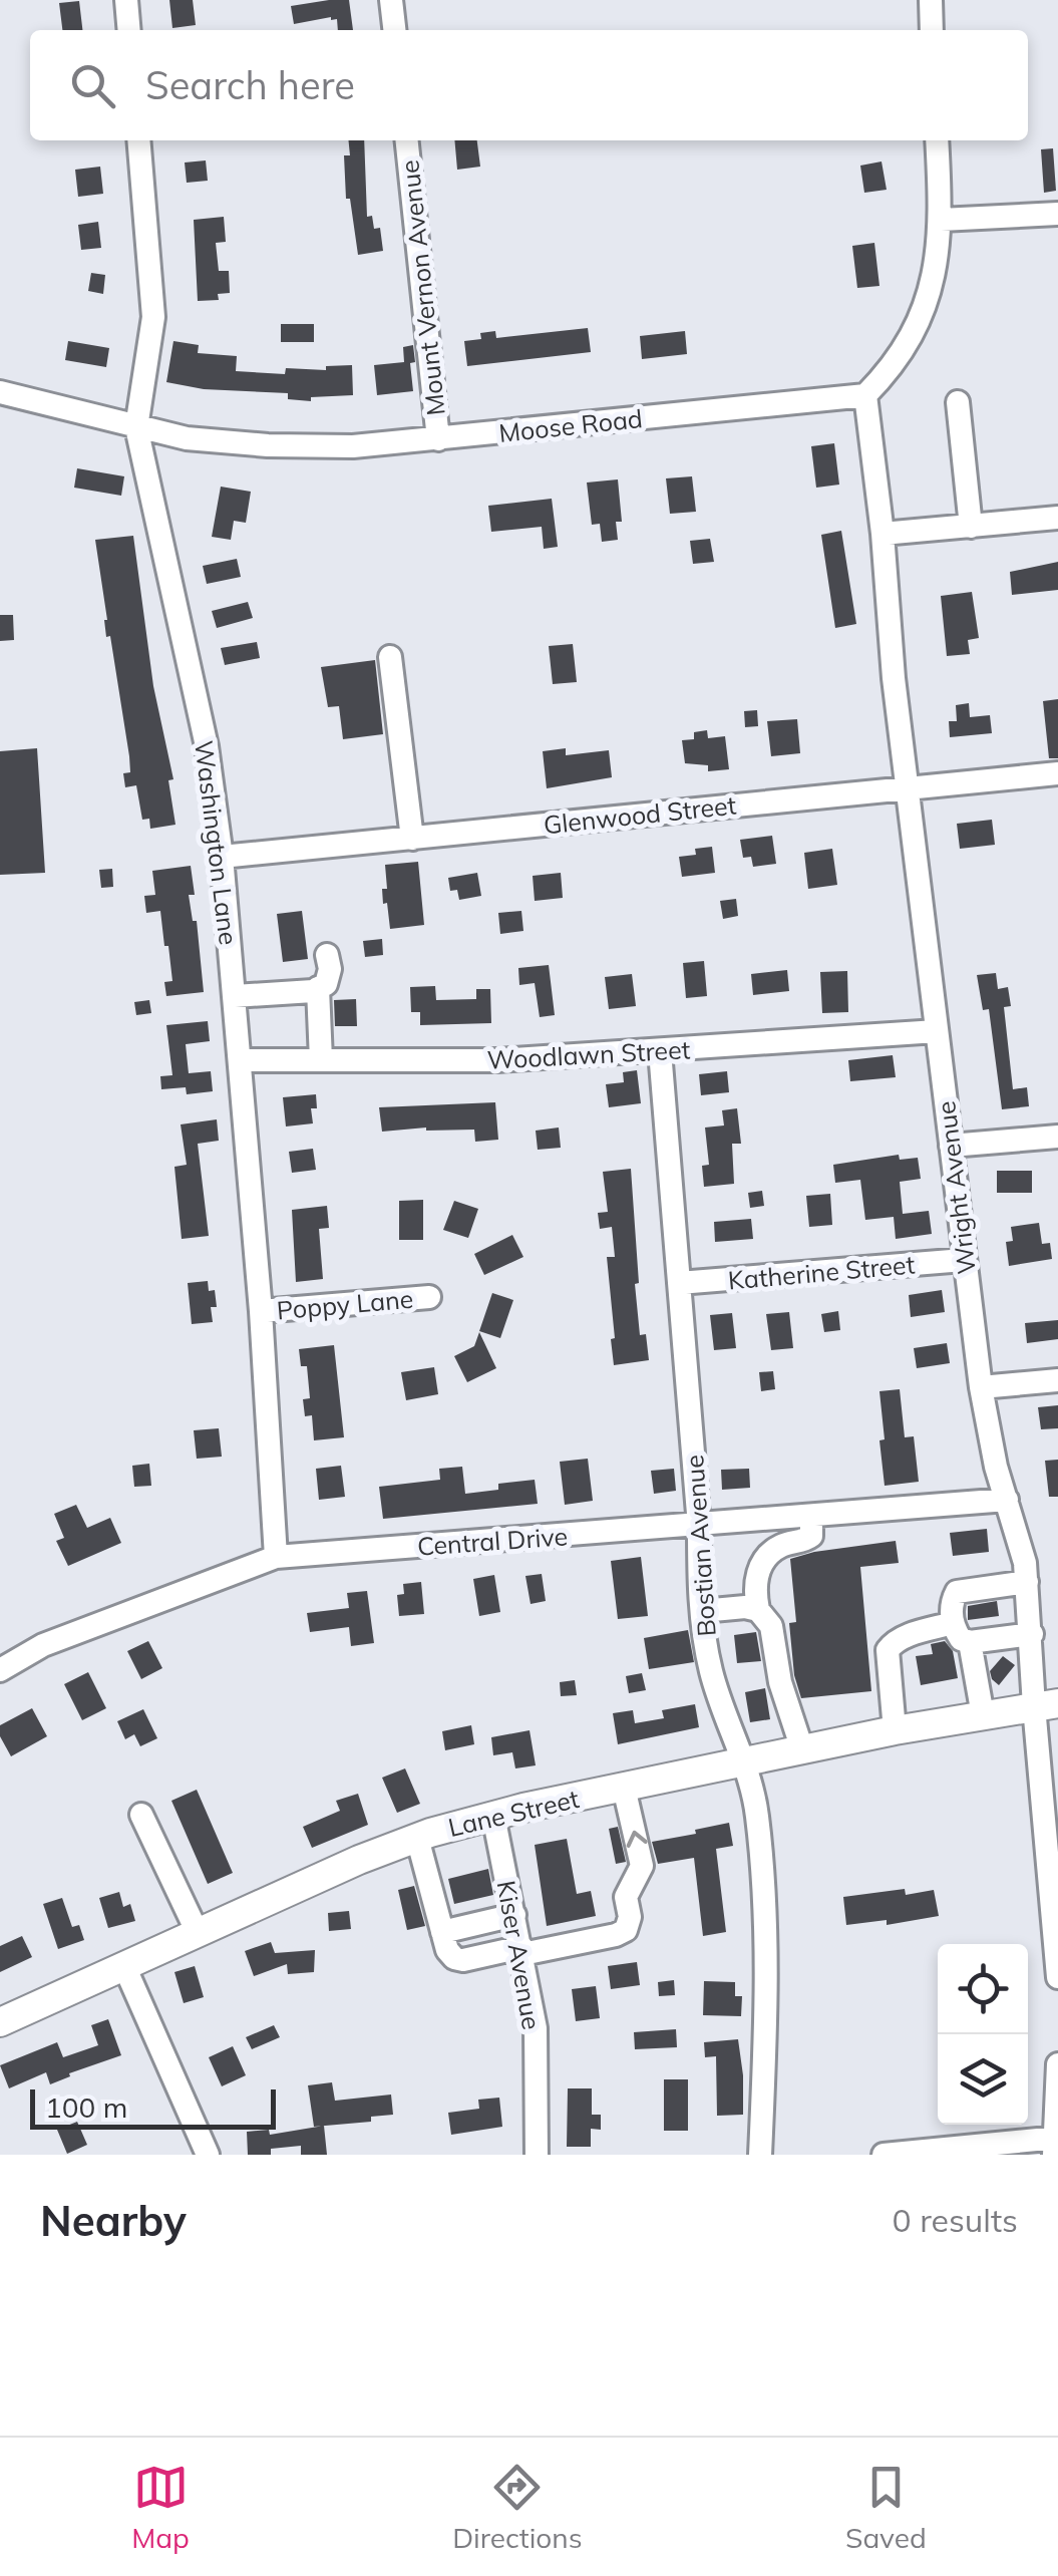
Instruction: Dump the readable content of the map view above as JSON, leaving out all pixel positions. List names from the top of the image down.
{
  "streets": {
    "main road": ["Lane Street"],
    "street": [
      "Mount Vernon Avenue",
      "Moose Road",
      "Glenwood Street",
      "Washington Lane",
      "Woodlawn Street",
      "Wright Avenue",
      "Katherine Street",
      "Poppy Lane",
      "Central Drive",
      "Bostian Avenue",
      "Kiser Avenue"
    ]
  },
  "crossings": [
    ["Mount Vernon Avenue", "Moose Road"],
    ["Moose Road", "Washington Lane"],
    ["Moose Road", "Wright Avenue"],
    ["Glenwood Street", "Washington Lane"],
    ["Glenwood Street", "Wright Avenue"],
    ["Washington Lane", "Woodlawn Street"],
    ["Washington Lane", "Poppy Lane"],
    ["Washington Lane", "Central Drive"],
    ["Woodlawn Street", "Wright Avenue"],
    ["Woodlawn Street", "Bostian Avenue"],
    ["Wright Avenue", "Katherine Street"],
    ["Wright Avenue", "Central Drive"],
    ["Wright Avenue", "Lane Street"],
    ["Katherine Street", "Bostian Avenue"],
    ["Central Drive", "Bostian Avenue"],
    ["Bostian Avenue", "Lane Street"],
    ["Lane Street", "Kiser Avenue"]
  ],
  "scale_bar": "100 m",
  "page": {
    "search": "Search here",
    "scale": "100 m",
    "heading": ["Nearby", "0 results"],
    "nav": ["Map", "Directions", "Saved"]
  }
}
